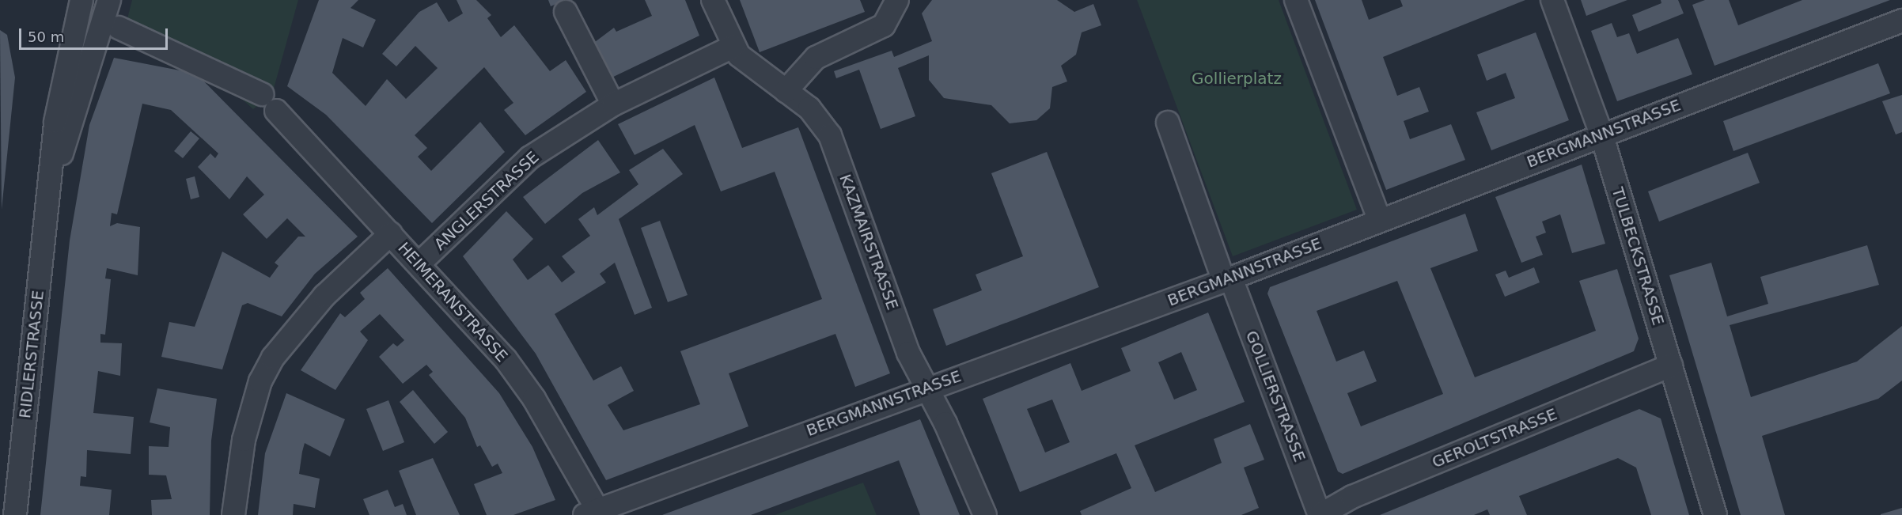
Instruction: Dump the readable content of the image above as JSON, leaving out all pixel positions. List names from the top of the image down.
{
  "streets": {
    "street": [
      "BERGMANNSTRASSE",
      "ANGLERSTRASSE",
      "KAZMAIRSTRASSE",
      "TULBECKSTRASSE",
      "HEIMERANSTRASSE",
      "RIDLERSTRASSE",
      "GOLLIERSTRASSE",
      "GEROLTSTRASSE"
    ]
  },
  "crossings": [
    ["BERGMANNSTRASSE", "KAZMAIRSTRASSE"],
    ["BERGMANNSTRASSE", "TULBECKSTRASSE"],
    ["BERGMANNSTRASSE", "HEIMERANSTRASSE"],
    ["BERGMANNSTRASSE", "GOLLIERSTRASSE"],
    ["ANGLERSTRASSE", "KAZMAIRSTRASSE"],
    ["ANGLERSTRASSE", "HEIMERANSTRASSE"],
    ["TULBECKSTRASSE", "GEROLTSTRASSE"],
    ["GOLLIERSTRASSE", "GEROLTSTRASSE"]
  ],
  "parks": ["Gollierplatz"],
  "scale_bar": "50 m"
}
